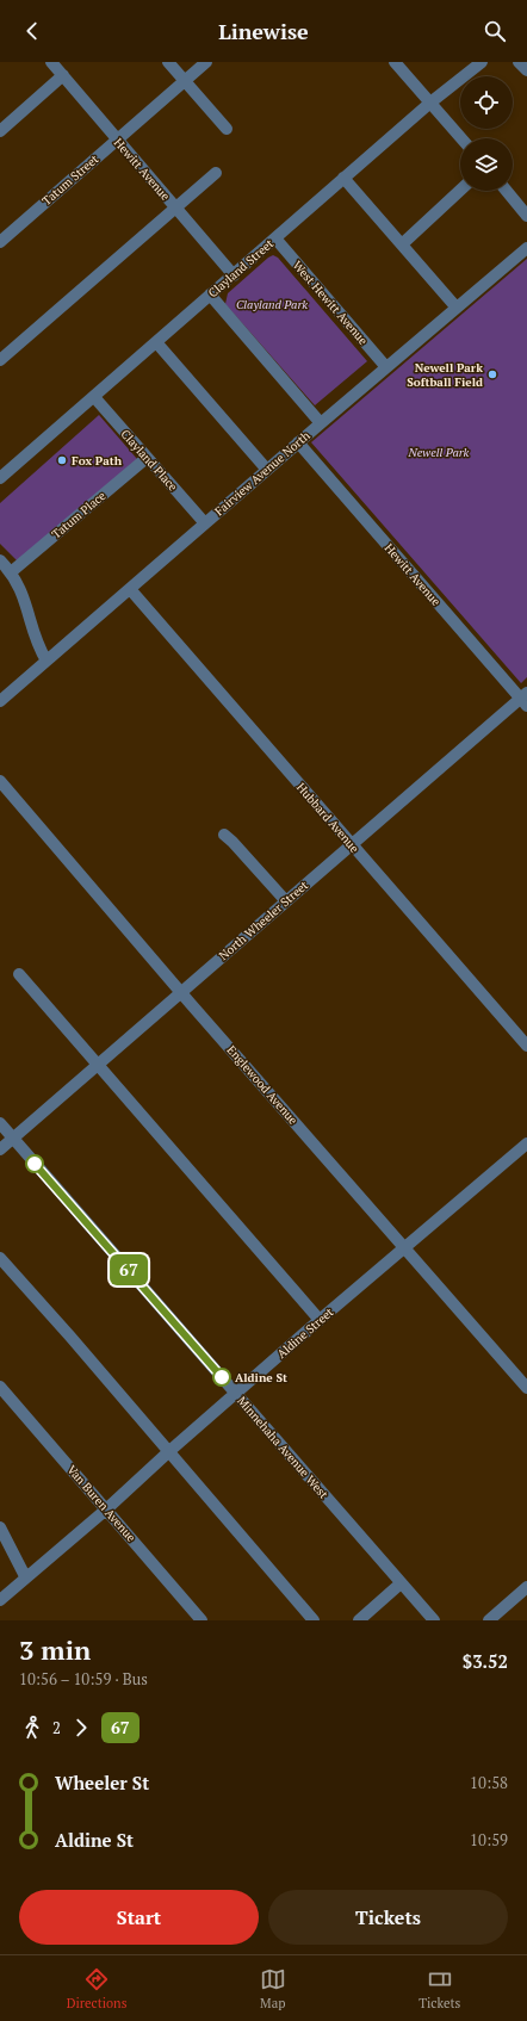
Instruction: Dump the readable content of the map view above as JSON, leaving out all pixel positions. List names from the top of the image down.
{
  "streets": {
    "street": [
      "Hewitt Avenue",
      "Tatum Street",
      "Clayland Street",
      "West Hewitt Avenue",
      "Clayland Place",
      "Fairview Avenue North",
      "Tatum Place",
      "Hubbard Avenue",
      "North Wheeler Street",
      "Englewood Avenue",
      "Aldine Street",
      "Minnehaha Avenue West",
      "Van Buren Avenue"
    ]
  },
  "crossings": [
    ["Hewitt Avenue", "Tatum Street"],
    ["Hewitt Avenue", "Clayland Street"],
    ["Hewitt Avenue", "Fairview Avenue North"],
    ["Hewitt Avenue", "North Wheeler Street"],
    ["Clayland Street", "West Hewitt Avenue"],
    ["Clayland Street", "Clayland Place"],
    ["West Hewitt Avenue", "Fairview Avenue North"],
    ["Clayland Place", "Fairview Avenue North"],
    ["Clayland Place", "Tatum Place"],
    ["Fairview Avenue North", "Hubbard Avenue"],
    ["Hubbard Avenue", "North Wheeler Street"],
    ["North Wheeler Street", "Englewood Avenue"],
    ["North Wheeler Street", "Minnehaha Avenue West"],
    ["Englewood Avenue", "Aldine Street"],
    ["Aldine Street", "Minnehaha Avenue West"],
    ["Aldine Street", "Van Buren Avenue"]
  ],
  "parks": ["Clayland Park", "Newell Park"],
  "places": ["Newell Park Softball Field", "Fox Path", "Aldine St"],
  "lines": ["bus line 67"],
  "page": {
    "header": "Linewise",
    "on_map": "67",
    "heading": ["3 min", "10:56 – 10:59 · Bus", "$3.52"],
    "legs": ["2", "67"],
    "list": [
      {
        "name": "Wheeler St",
        "value": "10:58"
      },
      {
        "name": "Aldine St",
        "value": "10:59"
      }
    ],
    "buttons": ["Start", "Tickets"],
    "tabs": ["Directions", "Map", "Tickets"]
  }
}
